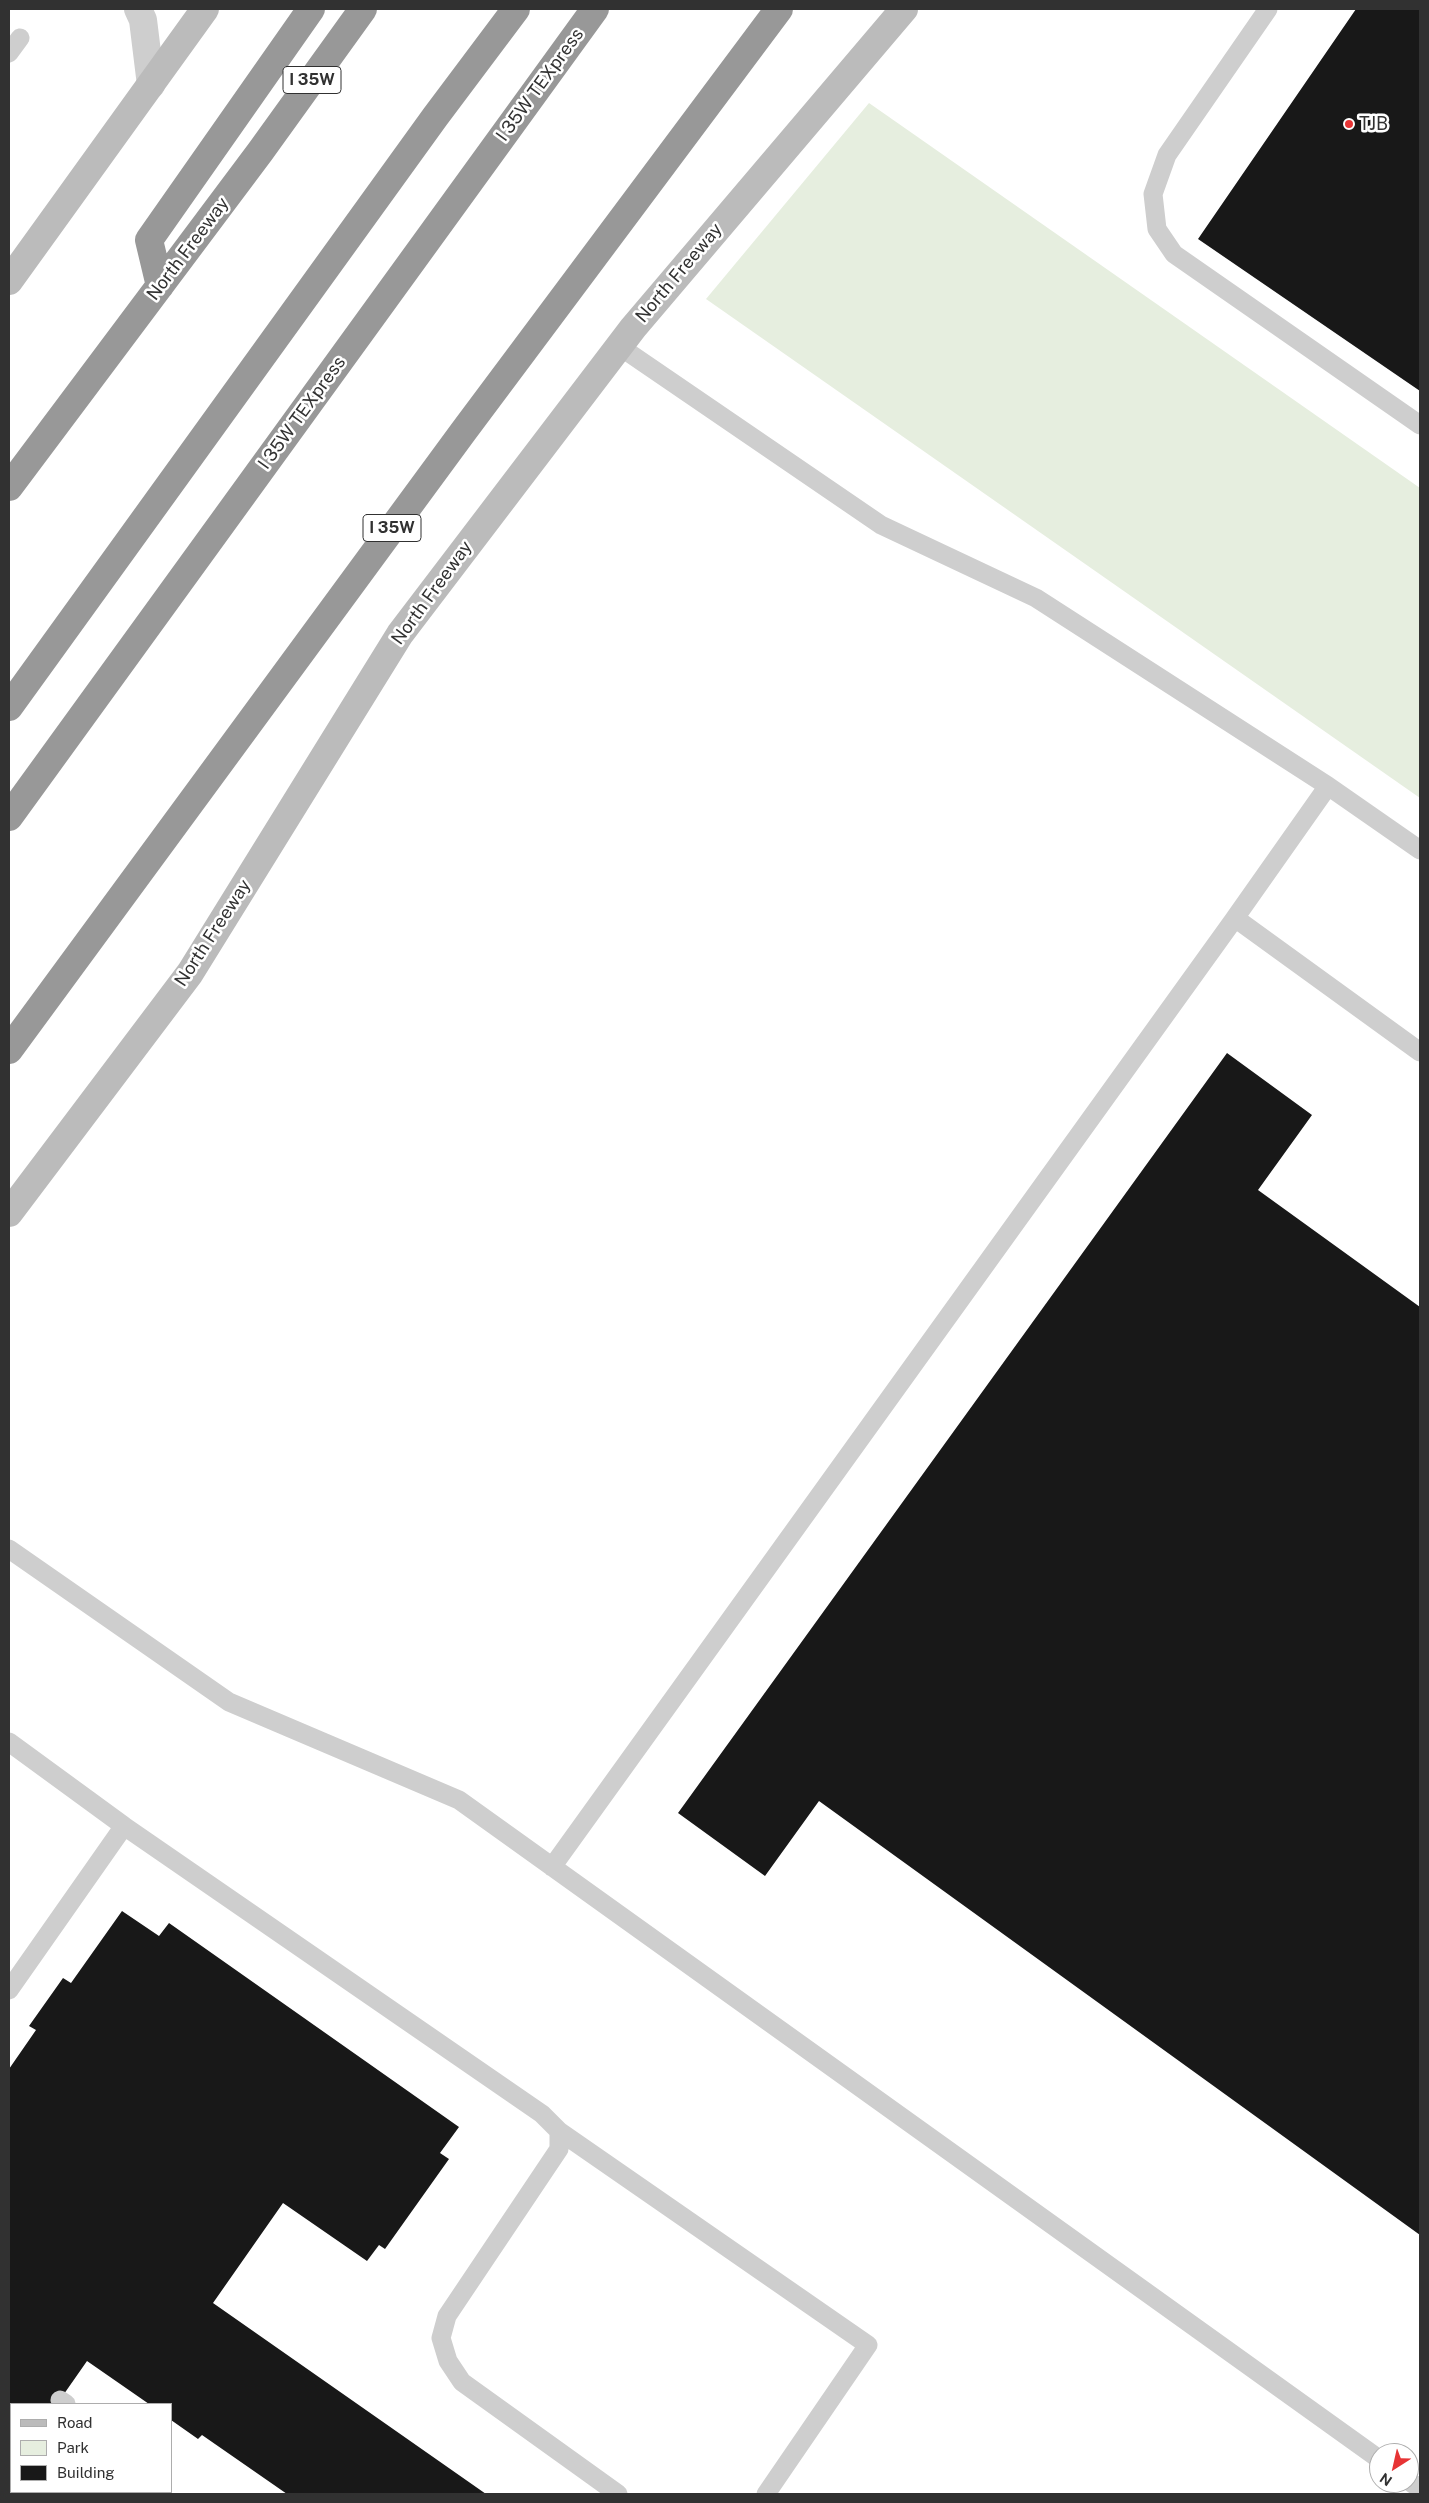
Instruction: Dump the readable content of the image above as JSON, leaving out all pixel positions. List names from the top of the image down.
{
  "streets": {
    "highway": ["I 35W", "I 35W TEXpress", "North Freeway"]
  },
  "places": ["TJB"],
  "legend": ["Road", "Park", "Building"],
  "north": "bottom left"
}
